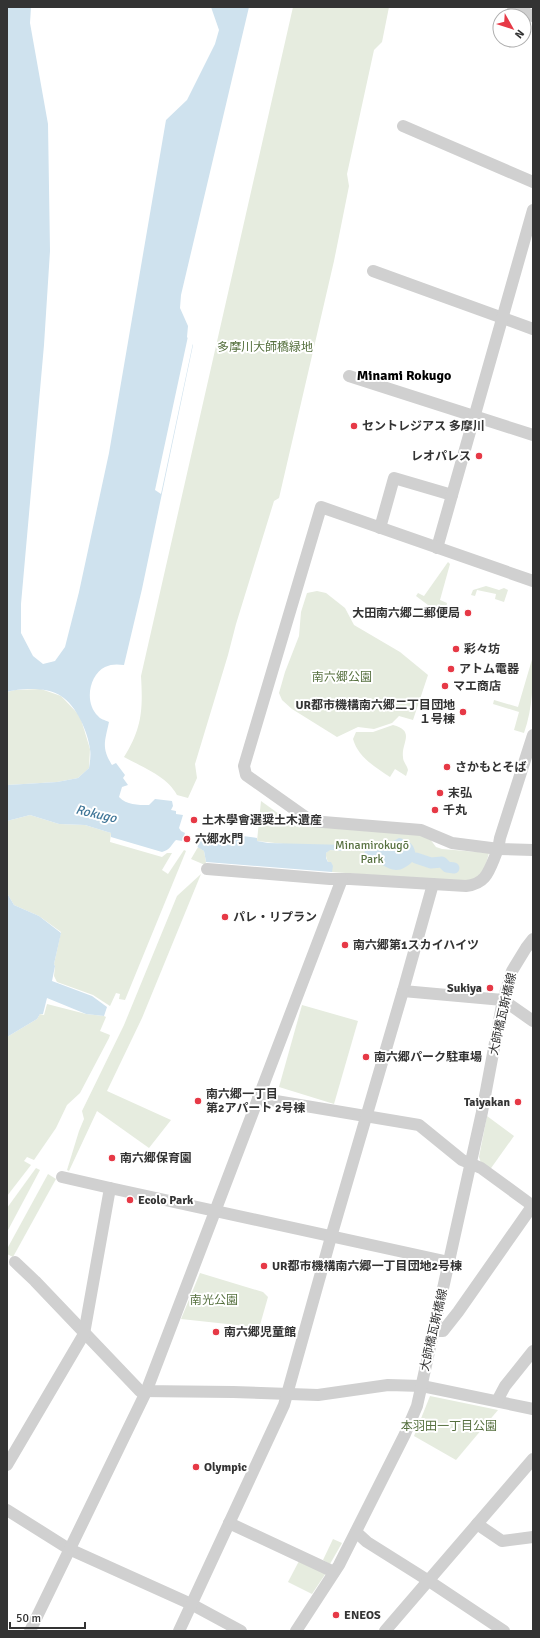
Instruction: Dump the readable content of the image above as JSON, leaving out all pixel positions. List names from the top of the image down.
{
  "streets": {
    "street": ["大師橋瓦斯橋線"]
  },
  "districts": ["Minami Rokugo"],
  "water": ["Rokugo"],
  "parks": [
    "多摩川大師橋緑地",
    "南六郷公園",
    "Minamirokugō Park",
    "南光公園",
    "本羽田一丁目公園"
  ],
  "places": [
    "セントレジアス 多摩川",
    "レオパレス",
    "大田南六郷二郵便局",
    "彩々坊",
    "アトム電器",
    "マエ商店",
    "UR都市機構南六郷二丁目団地 １号棟",
    "さかもとそば",
    "末弘",
    "千丸",
    "土木學會選奨土木遺産",
    "六郷水門",
    "パレ・リプラン",
    "南六郷第1スカイハイツ",
    "Sukiya",
    "南六郷パーク駐車場",
    "南六郷一丁目 第2アパート 2号棟",
    "Taiyakan",
    "南六郷保育園",
    "Ecolo Park",
    "UR都市機構南六郷一丁目団地2号棟",
    "南六郷児童館",
    "Olympic",
    "ENEOS"
  ],
  "scale_bar": "50 m",
  "north": "bottom right"
}
